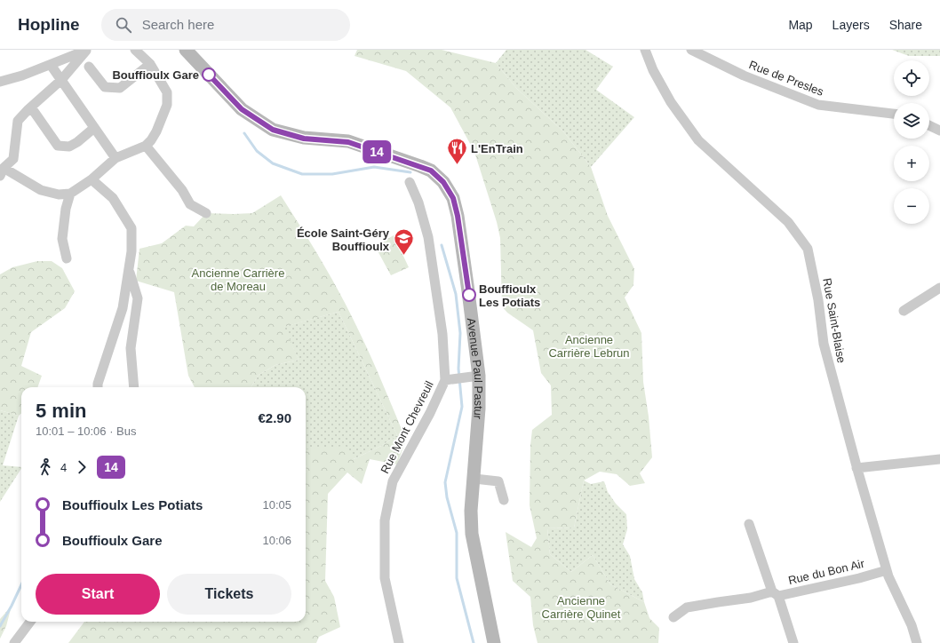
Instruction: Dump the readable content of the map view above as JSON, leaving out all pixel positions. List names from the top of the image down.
{
  "streets": {
    "main road": ["Avenue Paul Pastur"],
    "street": [
      "Rue de Presles",
      "Rue Saint-Blaise",
      "Rue Mont Chevreuil",
      "Rue du Bon Air"
    ]
  },
  "crossings": [
    ["Rue Saint-Blaise", "Rue du Bon Air"]
  ],
  "parks": ["Ancienne Carrière de Moreau", "Ancienne Carrière Lebrun", "Ancienne Carrière Quinet"],
  "places": {
    "other": ["Bouffioulx Gare", "Bouffioulx Les Potiats"],
    "restaurant": ["L'EnTrain"],
    "school or university": ["École Saint-Géry Bouffioulx"]
  },
  "lines": ["bus line 14"],
  "page": {
    "header": "Hopline",
    "search": "Search here",
    "nav": ["Map", "Layers", "Share"],
    "on_map": "14",
    "map_buttons": ["+", "−"],
    "heading": ["5 min", "10:01 – 10:06 · Bus", "€2.90"],
    "legs": ["4", "14"],
    "list": [
      {
        "name": "Bouffioulx Les Potiats",
        "value": "10:05"
      },
      {
        "name": "Bouffioulx Gare",
        "value": "10:06"
      }
    ],
    "buttons": ["Start", "Tickets"]
  }
}
